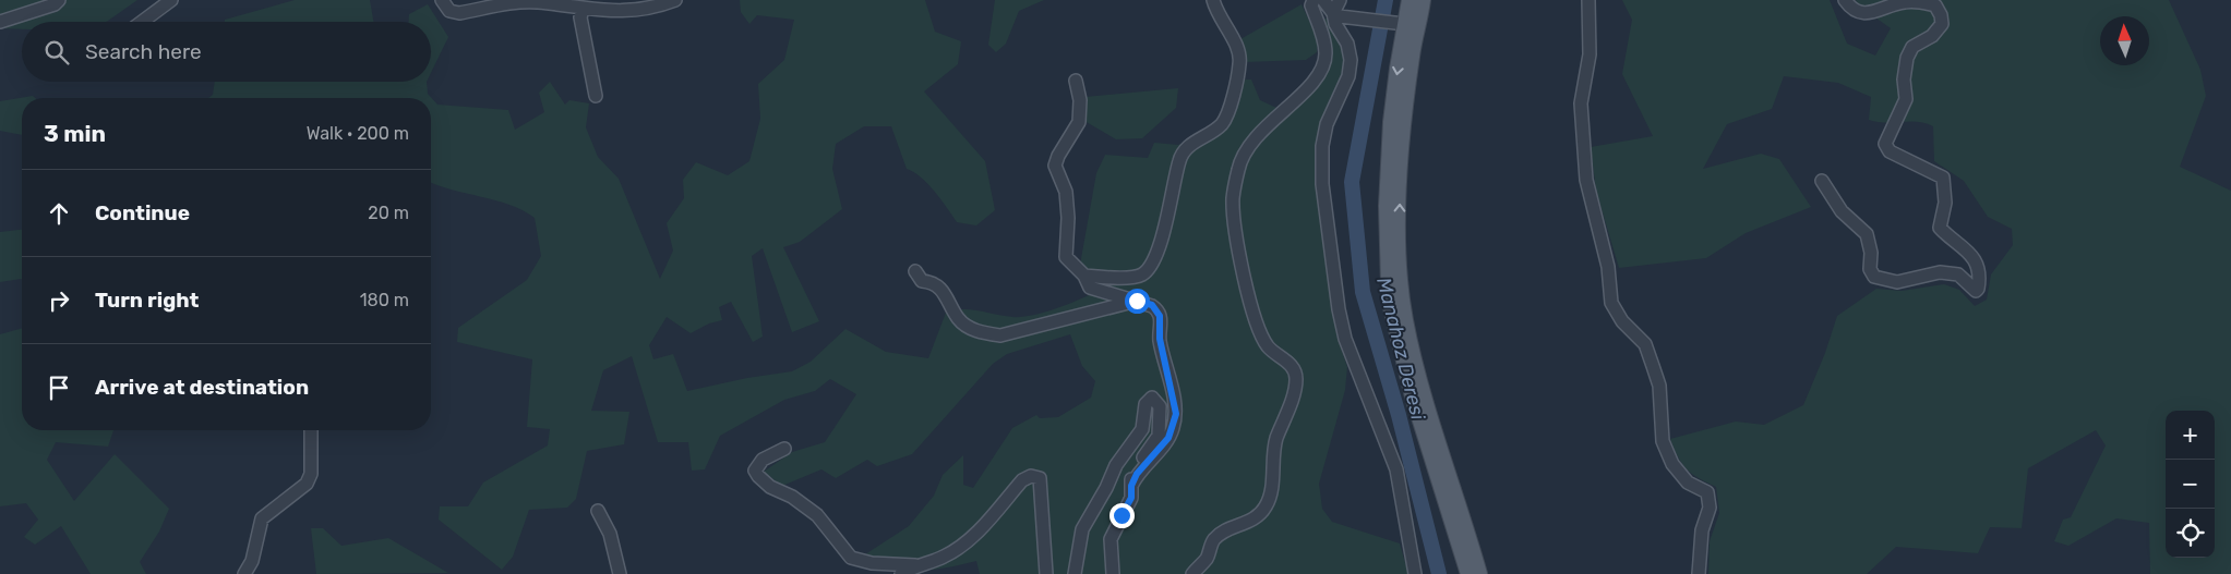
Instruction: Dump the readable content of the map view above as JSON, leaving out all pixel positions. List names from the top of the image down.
{
  "water": ["Manahoz Deresi"],
  "north": "top",
  "page": {
    "search": "Search here",
    "heading": ["3 min", "Walk · 200 m"],
    "list": [
      ["Continue", "20 m"],
      ["Turn right", "180 m"],
      "Arrive at destination"
    ],
    "map_buttons": ["+", "−"]
  }
}
